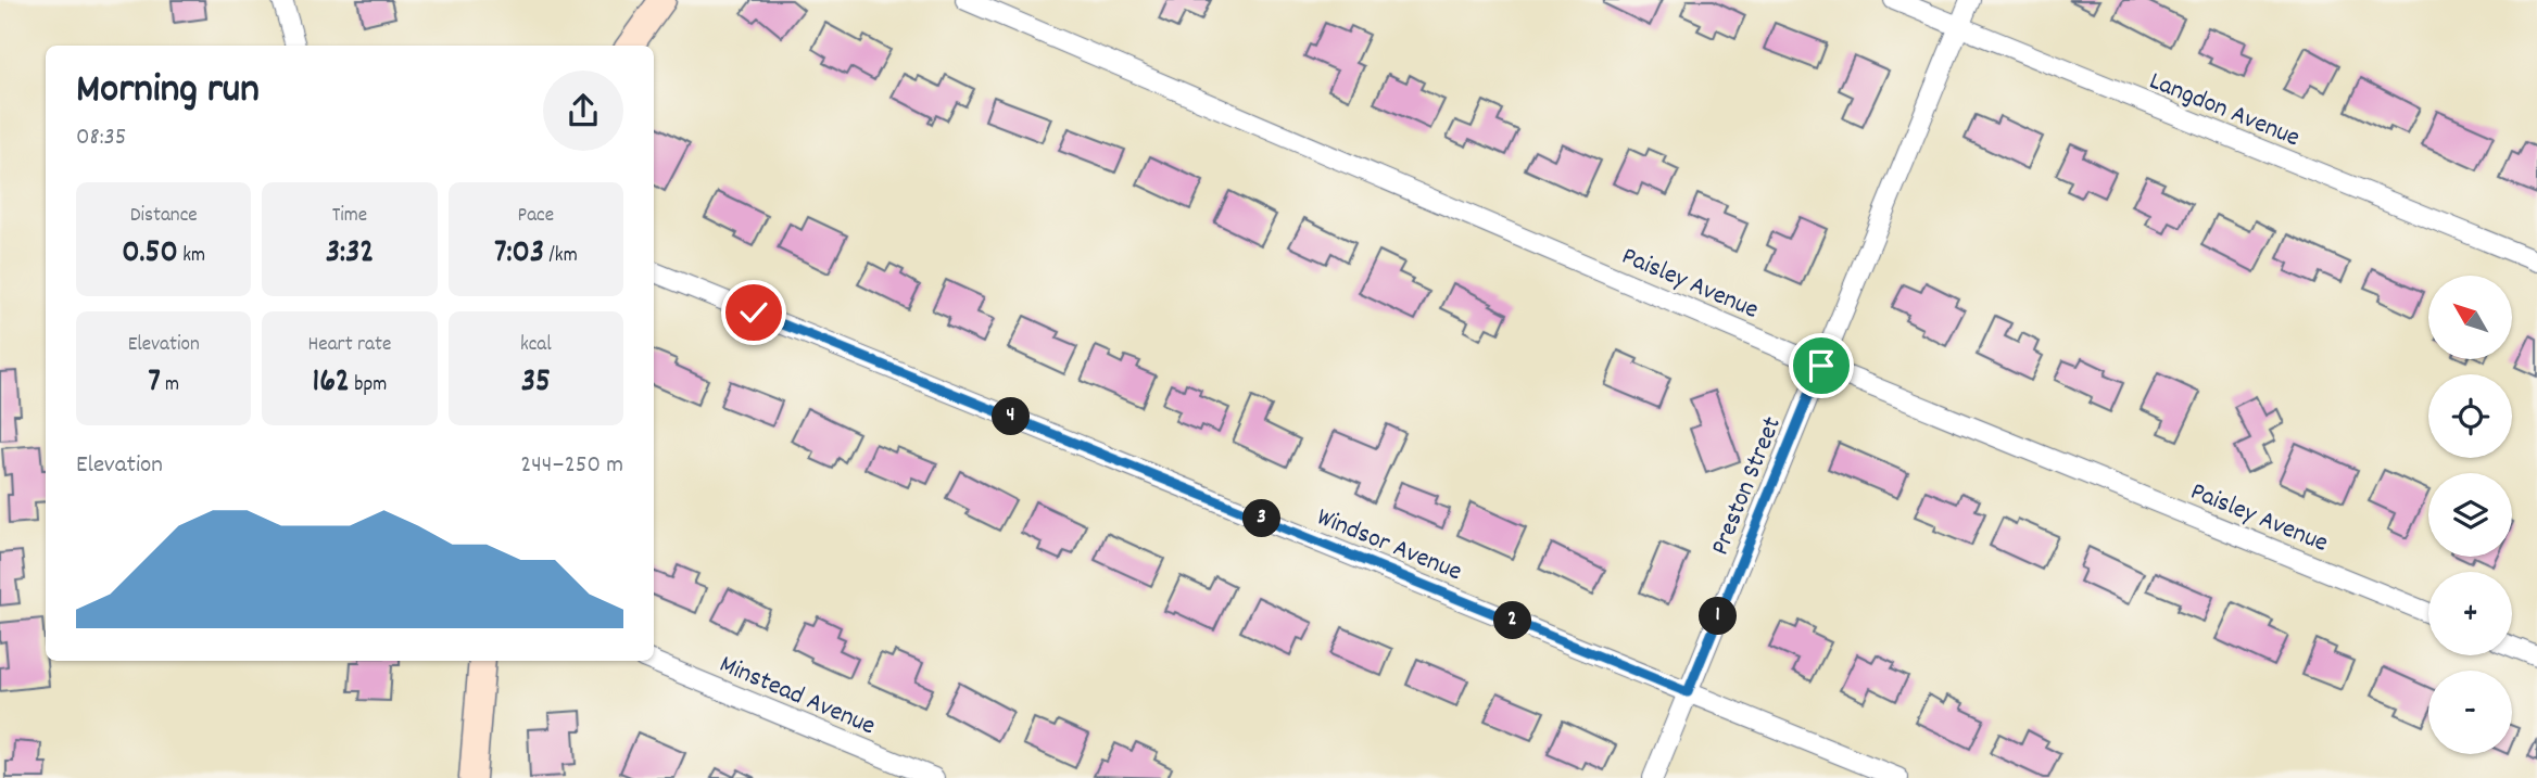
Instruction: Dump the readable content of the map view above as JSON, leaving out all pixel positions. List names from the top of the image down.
{
  "streets": {
    "street": [
      "Langdon Avenue",
      "Paisley Avenue",
      "Preston Street",
      "Windsor Avenue",
      "Minstead Avenue"
    ]
  },
  "crossings": [
    ["Langdon Avenue", "Preston Street"],
    ["Paisley Avenue", "Preston Street"],
    ["Preston Street", "Windsor Avenue"]
  ],
  "north": "top left",
  "page": {
    "heading": ["Morning run", "08:35"],
    "stats": [
      ["Distance", "0.50 km"],
      ["Time", "3:32"],
      ["Pace", "7:03 /km"],
      ["Elevation", "7 m"],
      ["Heart rate", "162 bpm"],
      ["kcal", "35"]
    ],
    "map_buttons": ["+", "−"],
    "pins": [
      "4",
      "3",
      "1",
      "2"
    ],
    "chart": ["Elevation", "244–250 m"]
  }
}
